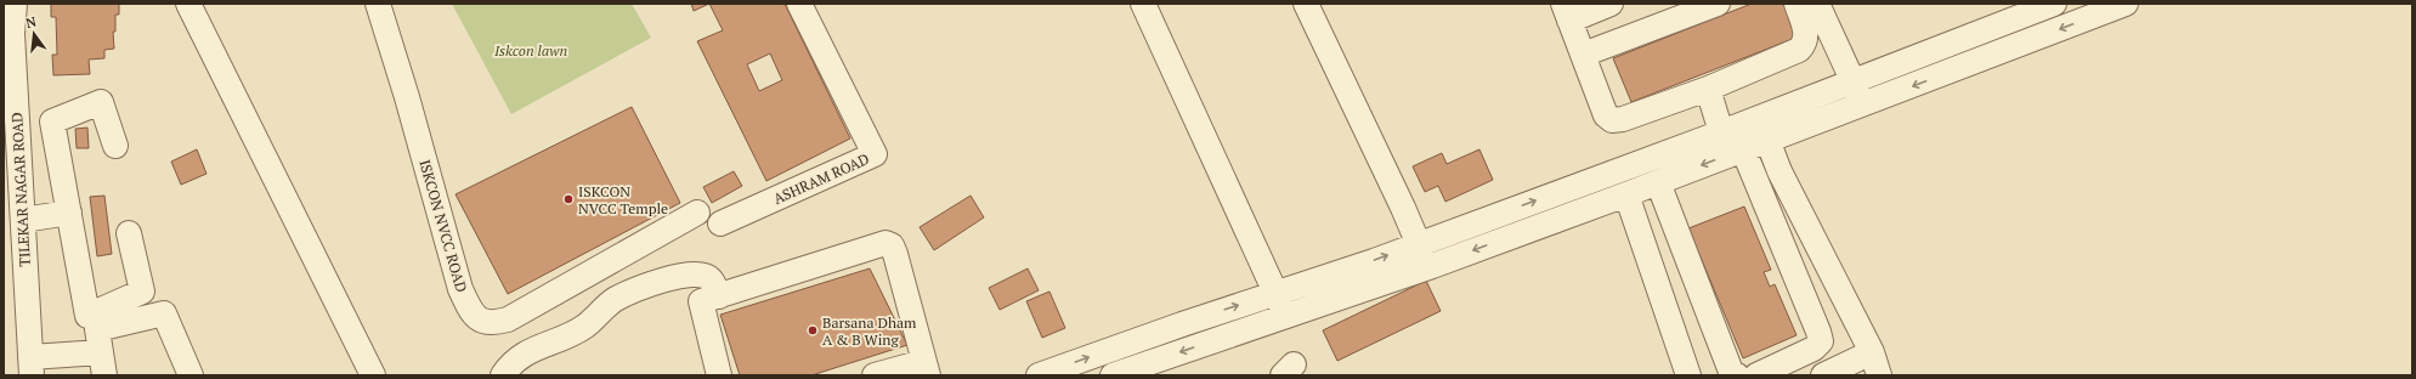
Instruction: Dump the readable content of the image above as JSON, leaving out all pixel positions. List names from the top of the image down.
{
  "streets": {
    "street": ["ASHRAM ROAD", "TILEKAR NAGAR ROAD", "ISKCON NVCC ROAD"]
  },
  "parks": ["Iskcon lawn"],
  "places": ["ISKCON NVCC Temple", "Barsana Dham A & B Wing"],
  "north": "top"
}
